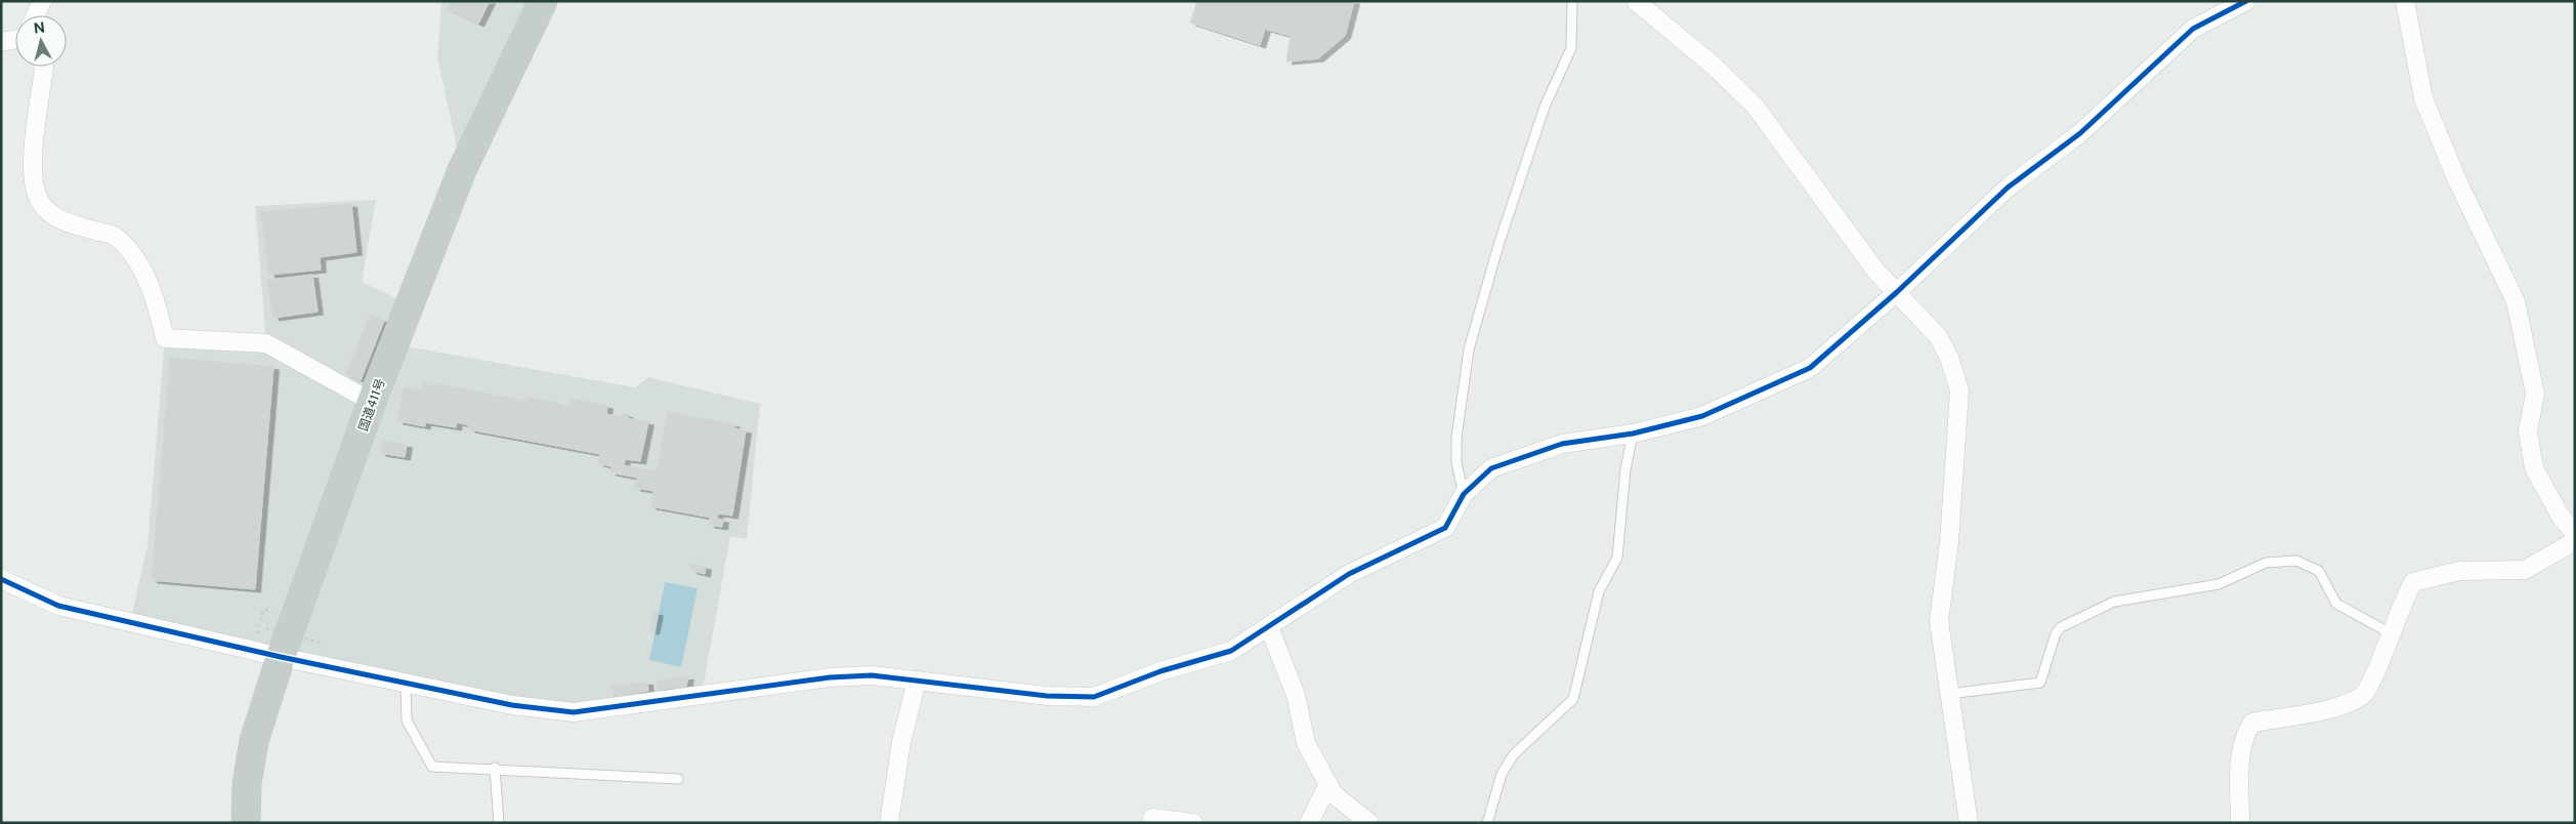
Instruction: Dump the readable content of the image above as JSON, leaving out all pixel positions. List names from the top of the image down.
{
  "streets": {
    "highway": ["国道411号"]
  },
  "north": "top"
}
